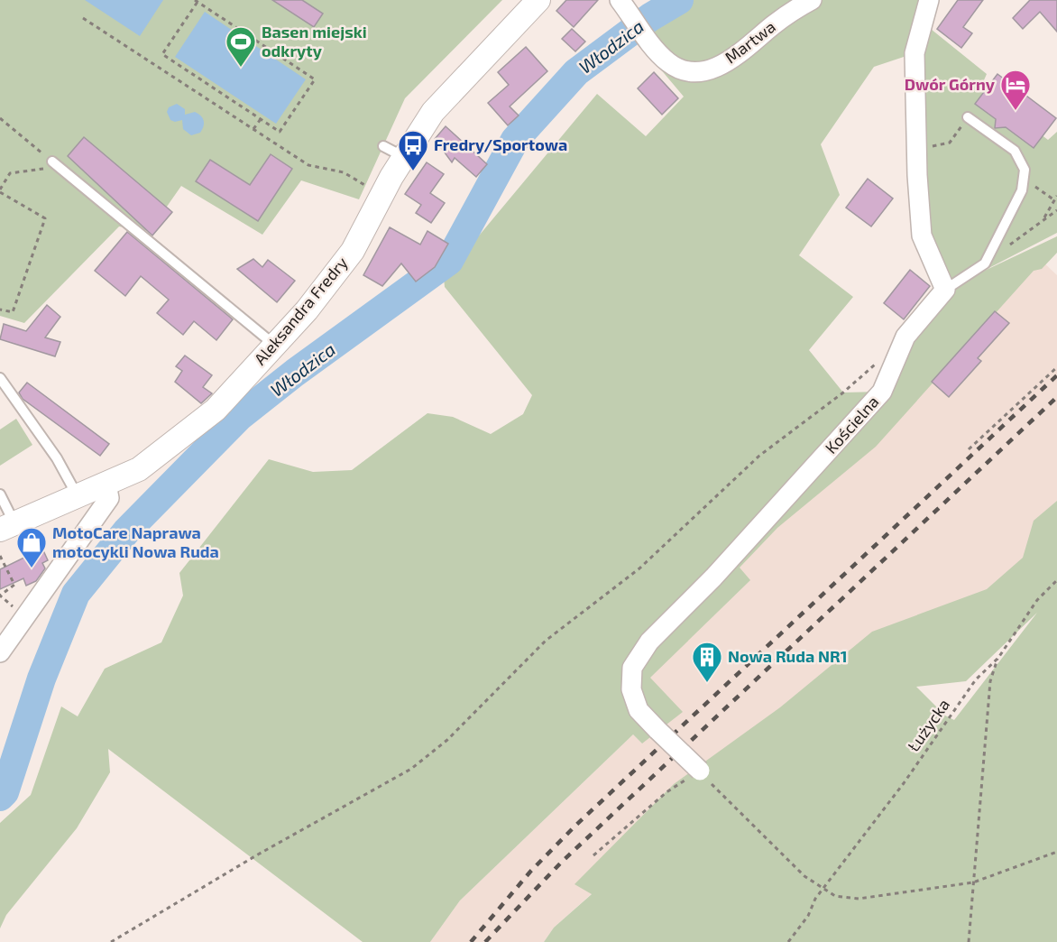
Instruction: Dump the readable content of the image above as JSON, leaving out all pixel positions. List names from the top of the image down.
{
  "streets": {
    "street": ["Martwa", "Aleksandra Fredry", "Kościelna"],
    "path": ["Łużycka"]
  },
  "water": ["Włodzica"],
  "places": {
    "sports": ["Basen miejski odkryty"],
    "hotel": ["Dwór Górny"],
    "bus stop": ["Fredry/Sportowa"],
    "shop": ["MotoCare Naprawa motocykli Nowa Ruda"],
    "building": ["Nowa Ruda NR1"]
  }
}
